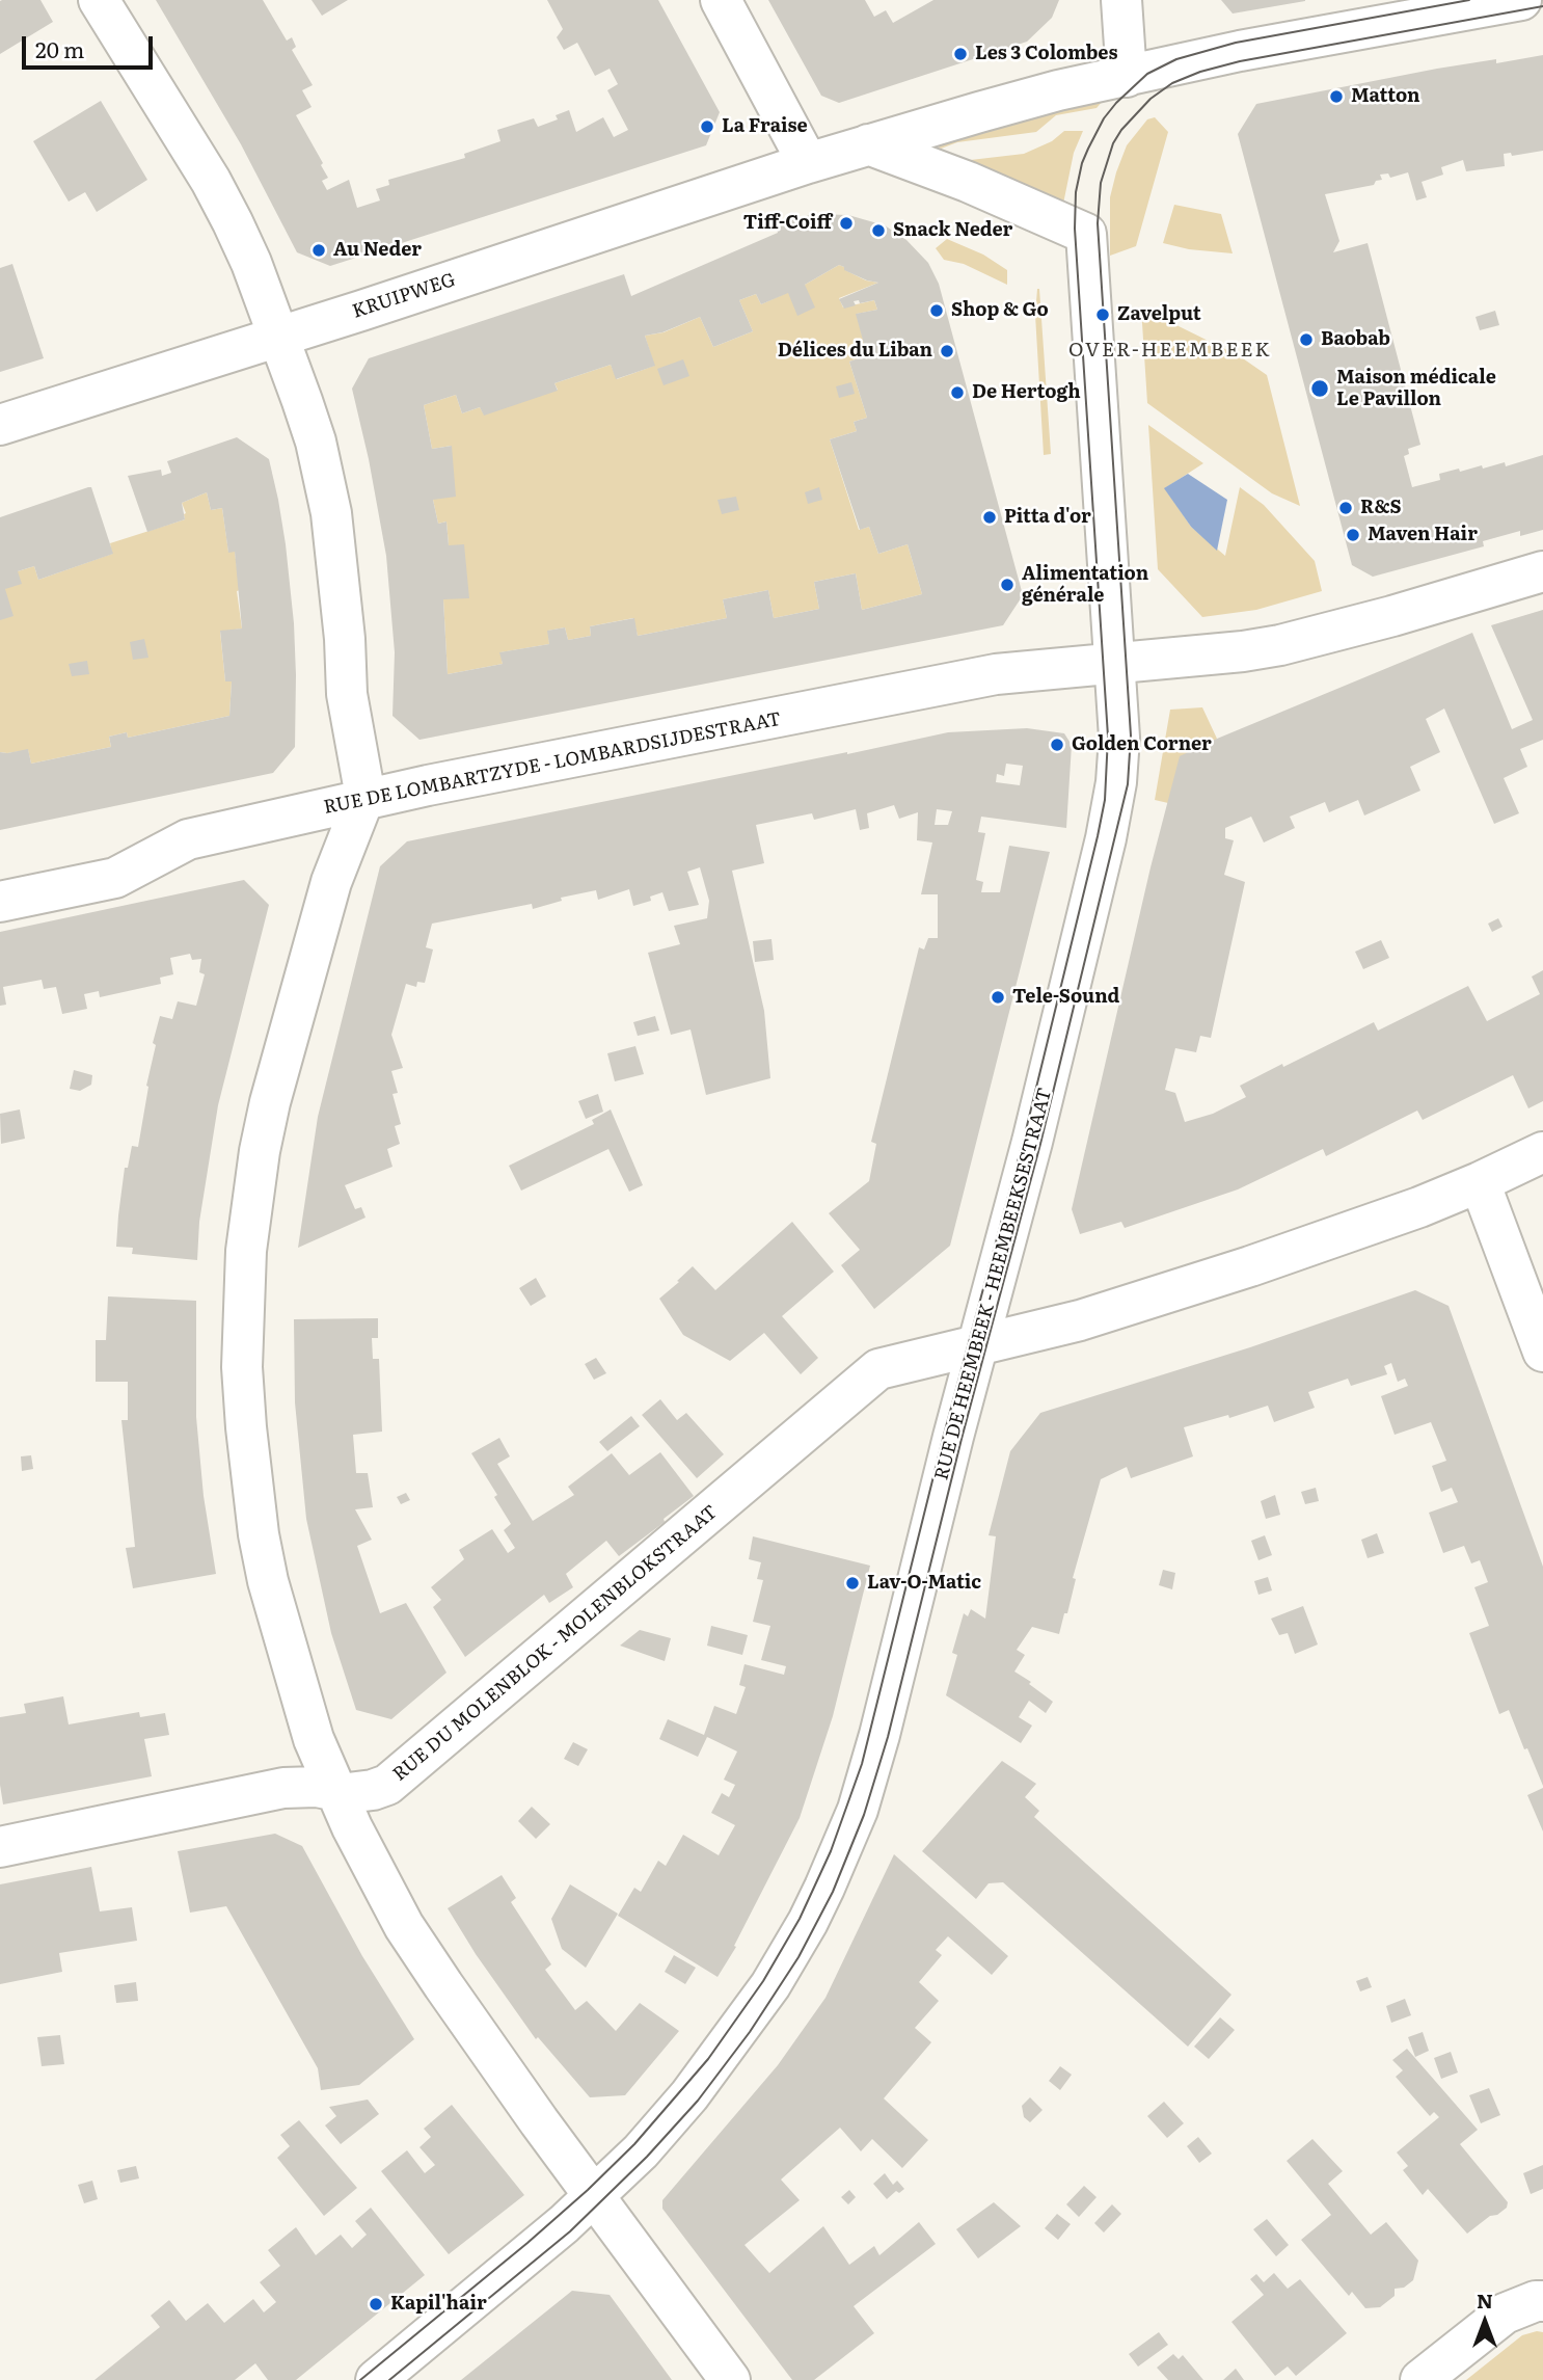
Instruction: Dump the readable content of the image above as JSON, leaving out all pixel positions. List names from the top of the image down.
{
  "streets": {
    "street": [
      "KRUIPWEG",
      "RUE DE LOMBARTZYDE - LOMBARDSIJDESTRAAT",
      "RUE DE HEEMBEEK - HEEMBEEKSESTRAAT",
      "RUE DU MOLENBLOK - MOLENBLOKSTRAAT"
    ]
  },
  "crossings": [
    ["KRUIPWEG", "RUE DE HEEMBEEK - HEEMBEEKSESTRAAT"],
    ["RUE DE LOMBARTZYDE - LOMBARDSIJDESTRAAT", "RUE DE HEEMBEEK - HEEMBEEKSESTRAAT"],
    ["RUE DE HEEMBEEK - HEEMBEEKSESTRAAT", "RUE DU MOLENBLOK - MOLENBLOKSTRAAT"]
  ],
  "districts": ["OVER-HEEMBEEK"],
  "places": [
    "Les 3 Colombes",
    "Matton",
    "La Fraise",
    "Tiff-Coiff",
    "Snack Neder",
    "Au Neder",
    "Shop & Go",
    "Zavelput",
    "Baobab",
    "Délices du Liban",
    "Maison médicale Le Pavillon",
    "De Hertogh",
    "R&S",
    "Pitta d'or",
    "Maven Hair",
    "Alimentation générale",
    "Golden Corner",
    "Tele-Sound",
    "Lav-O-Matic",
    "Kapil'hair"
  ],
  "scale_bar": "20 m",
  "north": "top"
}
